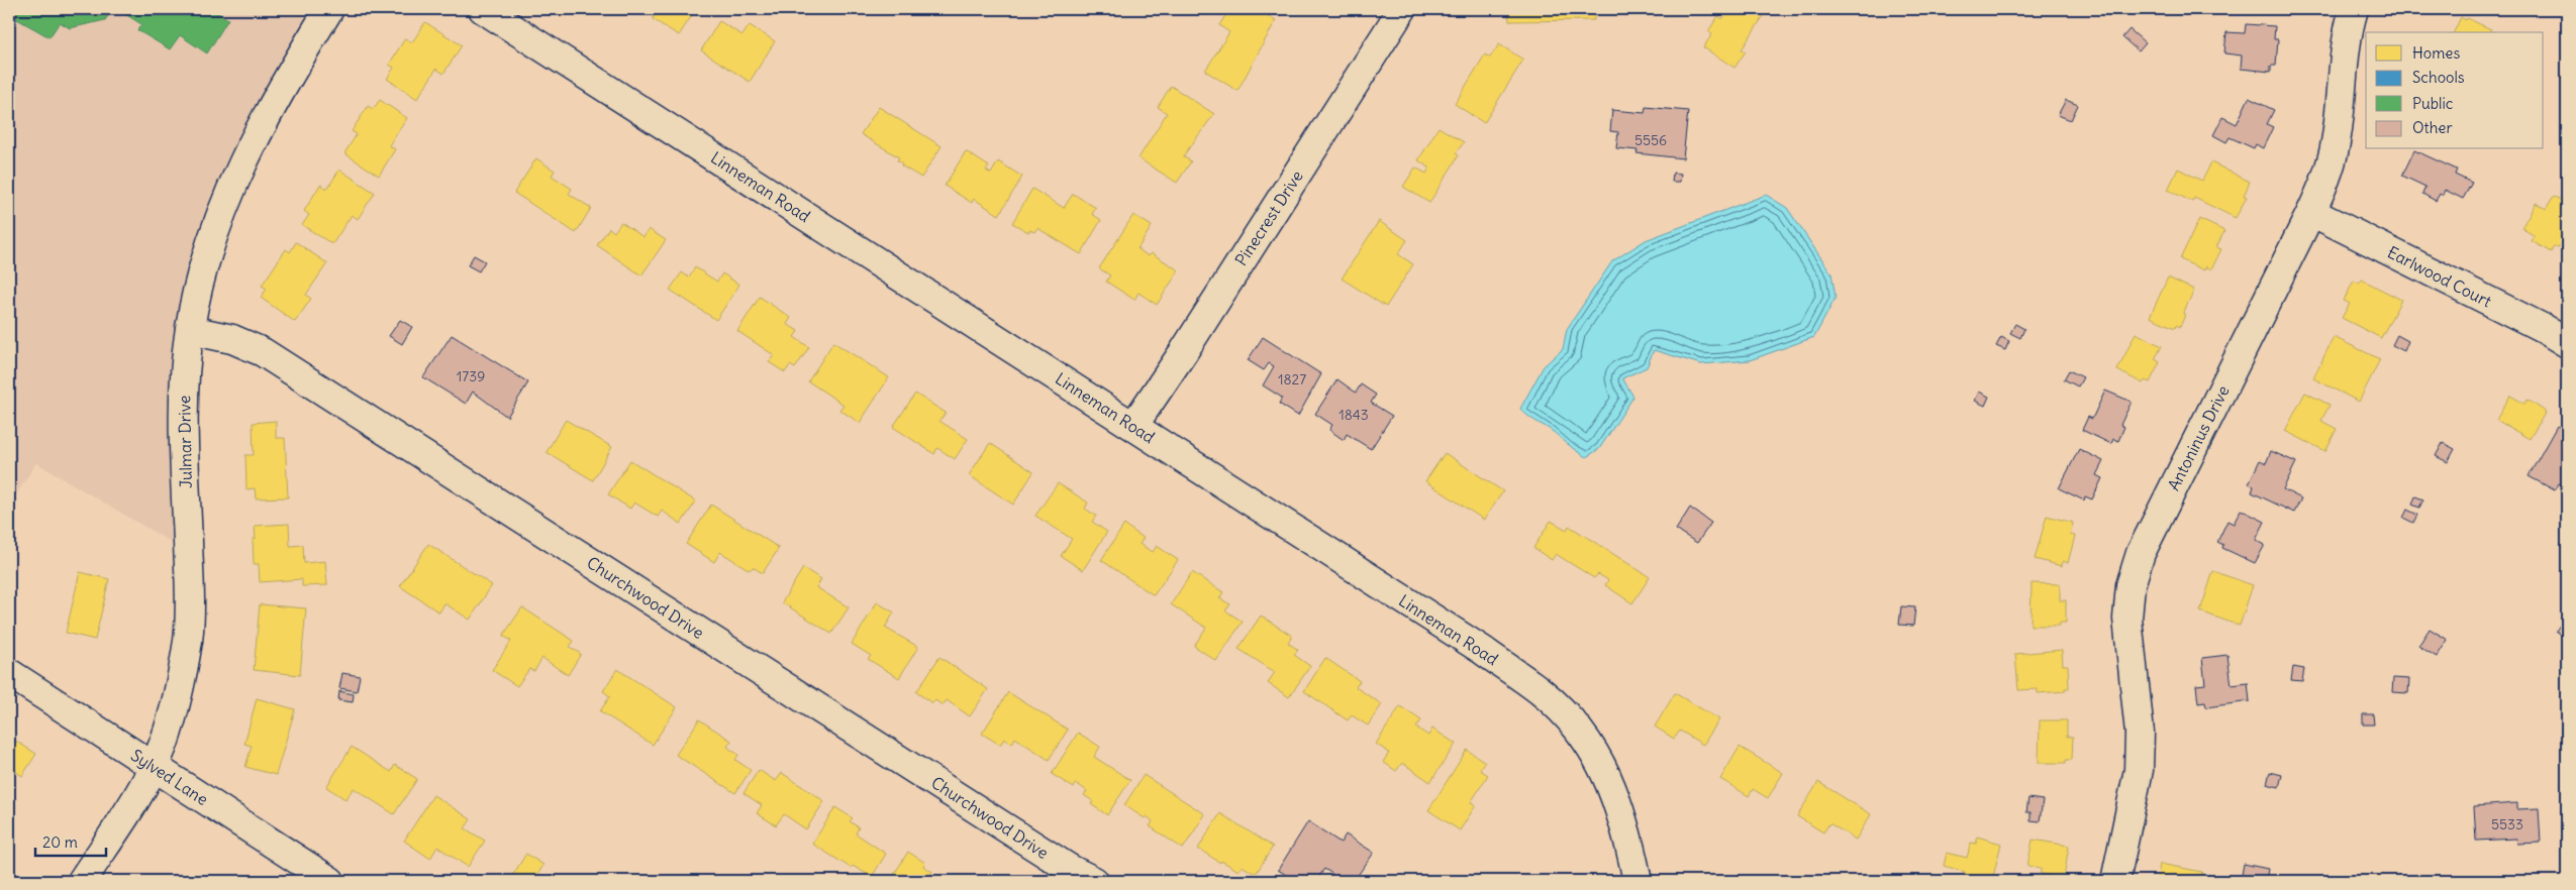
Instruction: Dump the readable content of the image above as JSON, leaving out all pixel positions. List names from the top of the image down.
{
  "streets": {
    "street": [
      "Linneman Road",
      "Pinecrest Drive",
      "Earlwood Court",
      "Antoninus Drive",
      "Julmar Drive",
      "Churchwood Drive",
      "Sylved Lane"
    ]
  },
  "crossings": [
    ["Linneman Road", "Pinecrest Drive"],
    ["Earlwood Court", "Antoninus Drive"],
    ["Julmar Drive", "Churchwood Drive"],
    ["Julmar Drive", "Sylved Lane"]
  ],
  "house_numbers": [
    "5556",
    "1739",
    "1827",
    "1843",
    "5533"
  ],
  "legend": [
    "Homes",
    "Schools",
    "Public",
    "Other"
  ],
  "scale_bar": "20 m"
}
